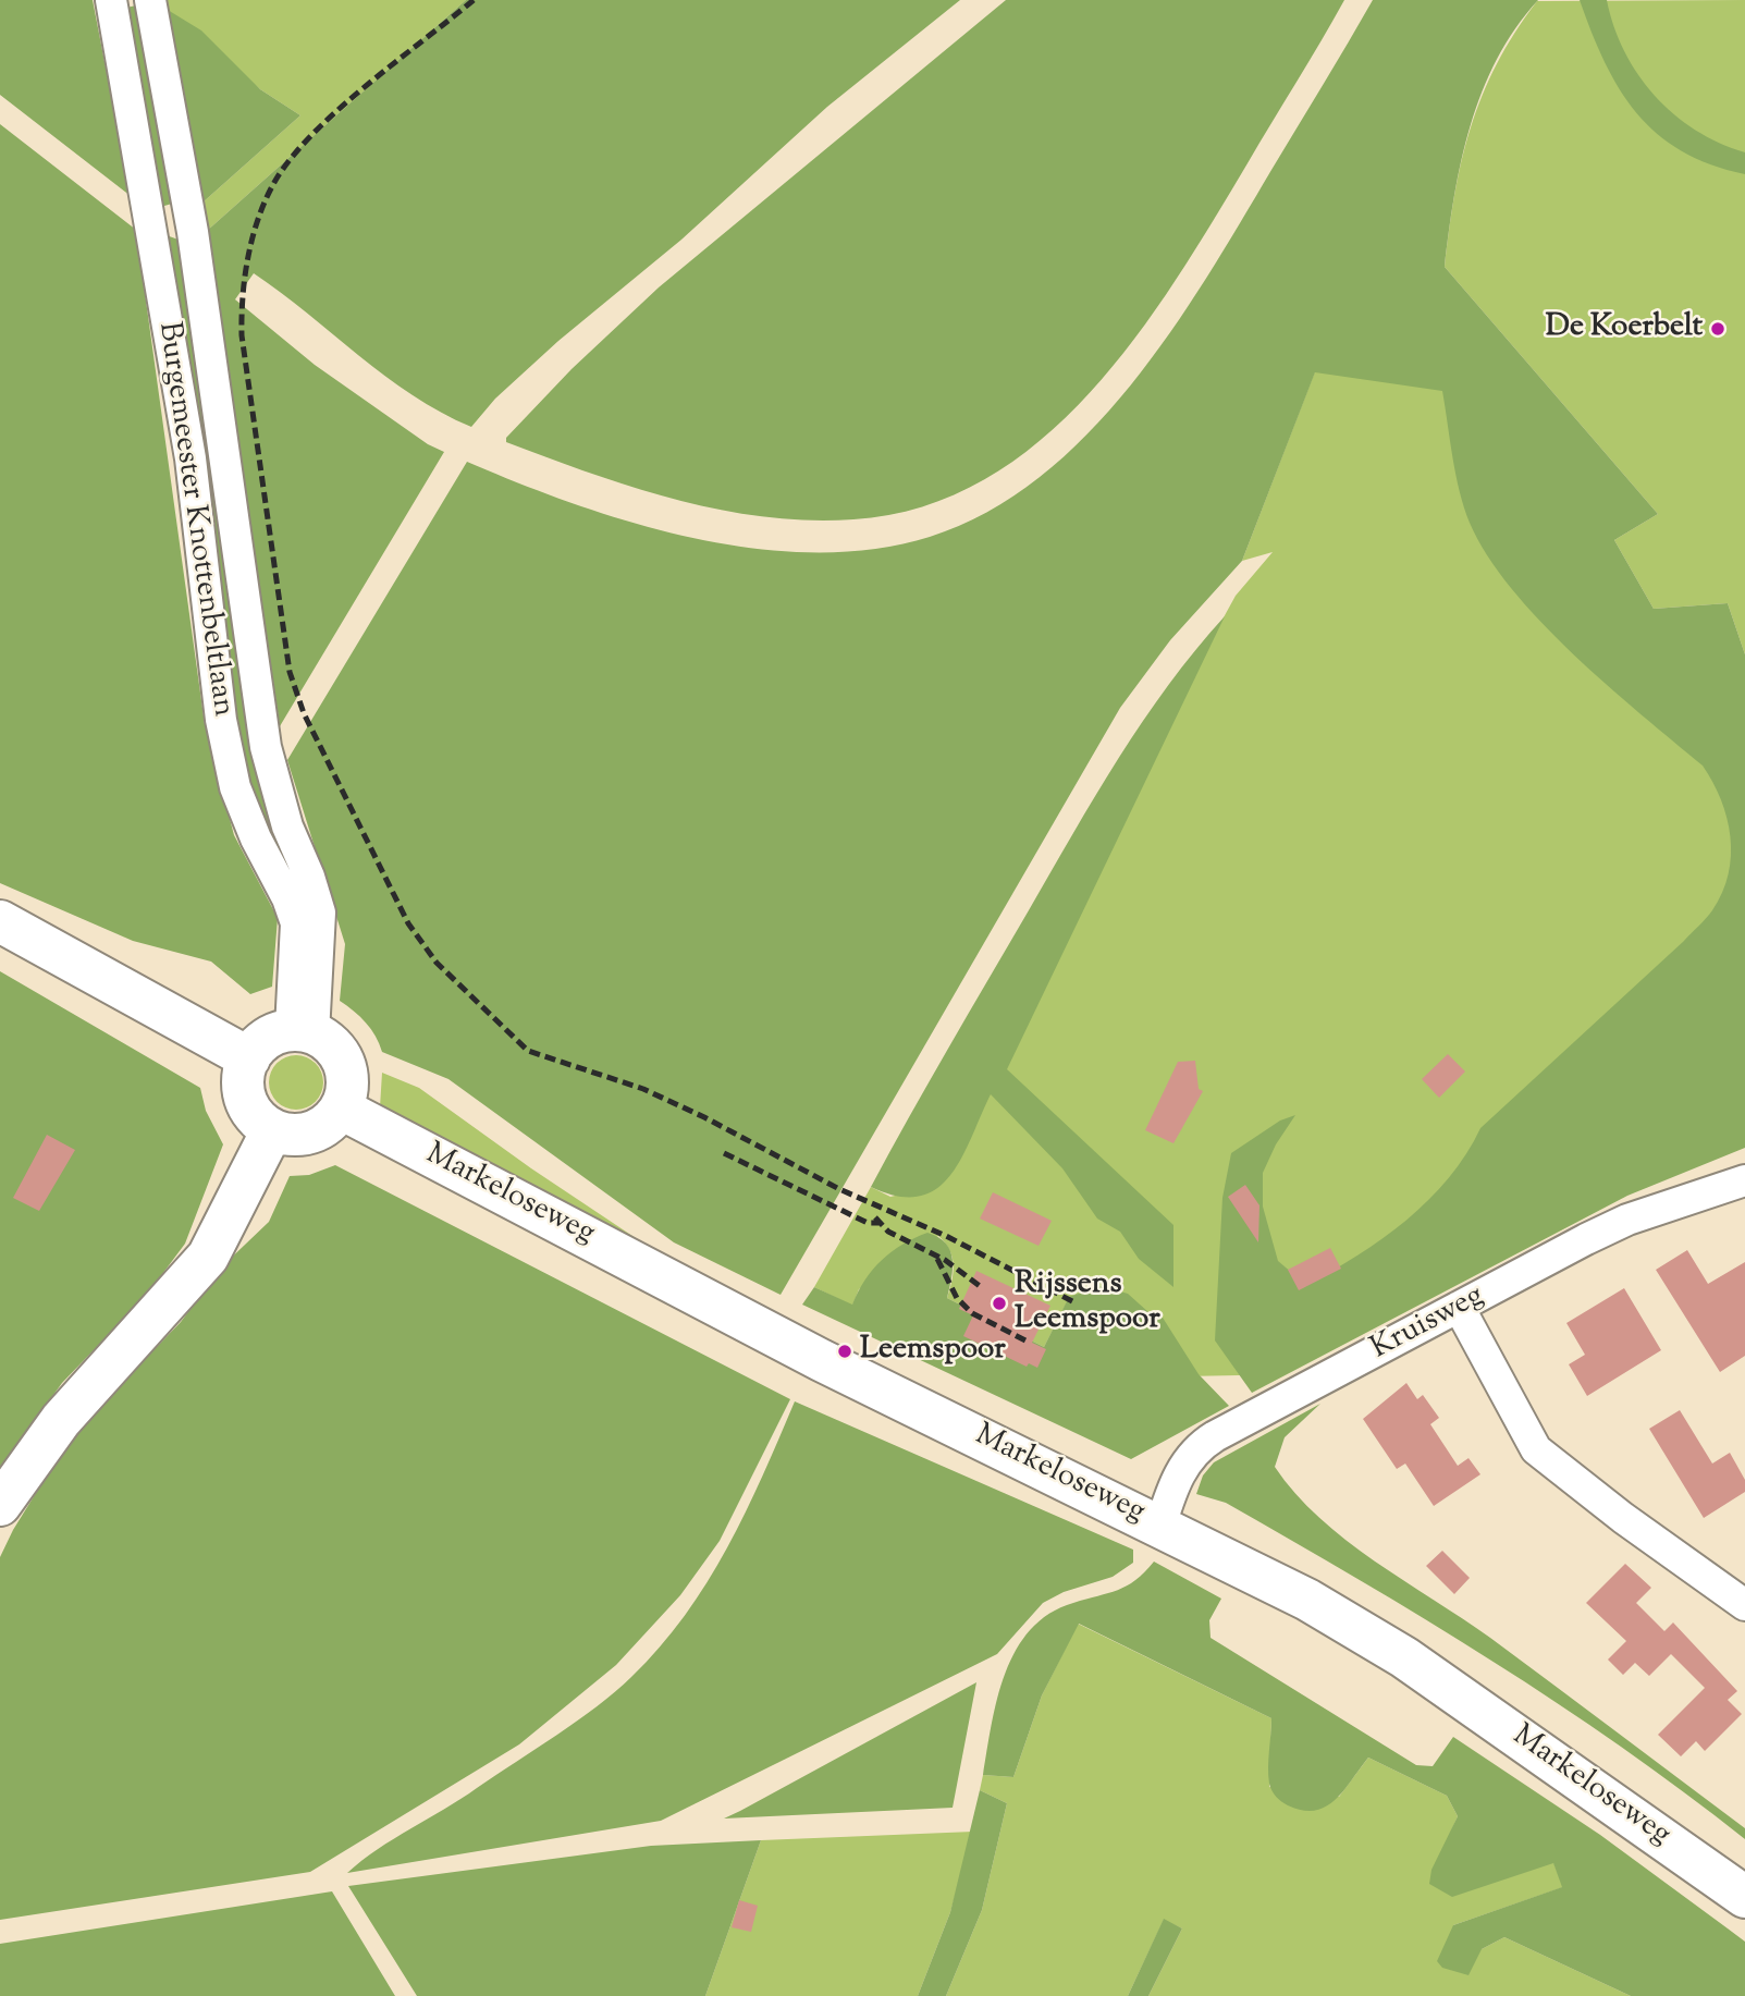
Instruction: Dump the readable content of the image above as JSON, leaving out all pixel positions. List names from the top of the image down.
{
  "streets": {
    "main road": ["Markeloseweg"],
    "street": ["Burgemeester Knottenbeltlaan", "Kruisweg"]
  },
  "crossings": [
    ["Burgemeester Knottenbeltlaan", "Markeloseweg"],
    ["Markeloseweg", "Kruisweg"]
  ],
  "places": ["De Koerbelt", "Rijssens Leemspoor", "Leemspoor"]
}
